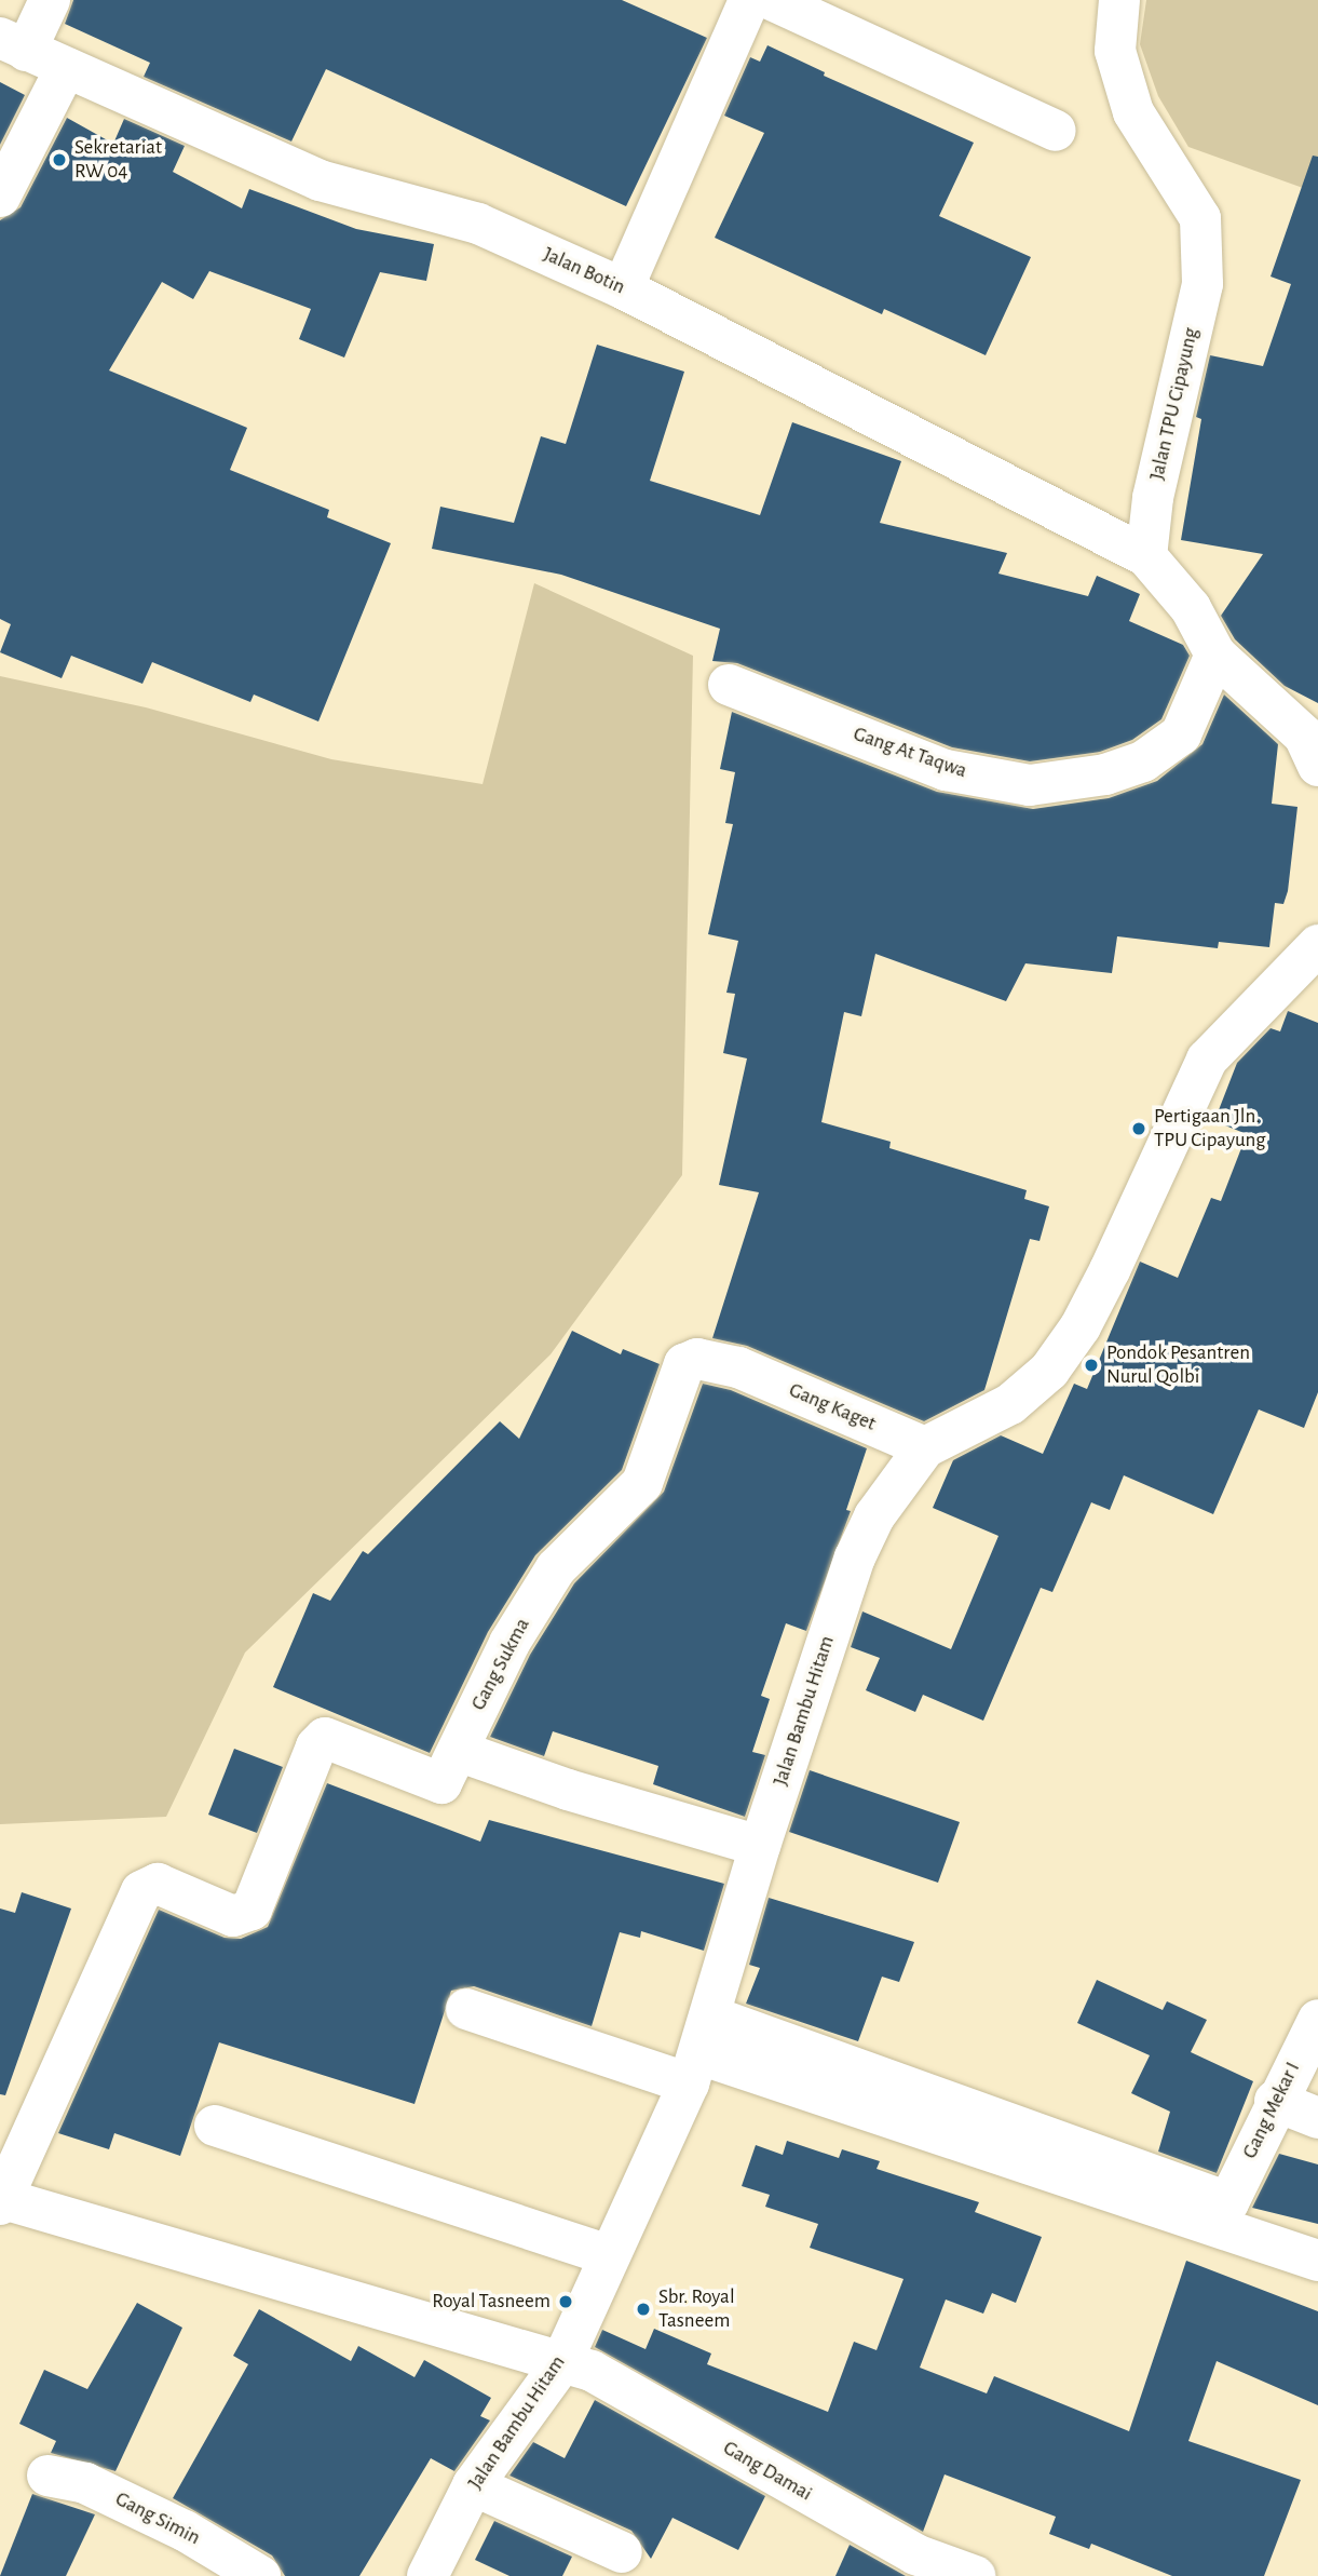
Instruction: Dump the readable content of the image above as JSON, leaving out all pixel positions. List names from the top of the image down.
{
  "streets": {
    "street": [
      "Jalan Botin",
      "Jalan TPU Cipayung",
      "Gang At Taqwa",
      "Gang Kaget",
      "Gang Sukma",
      "Jalan Bambu Hitam",
      "Gang Mekar I",
      "Gang Damai",
      "Gang Simin"
    ]
  },
  "crossings": [
    ["Jalan Botin", "Jalan TPU Cipayung"],
    ["Gang Kaget", "Gang Sukma"],
    ["Gang Kaget", "Jalan Bambu Hitam"],
    ["Gang Sukma", "Gang Damai"],
    ["Jalan Bambu Hitam", "Gang Mekar I"],
    ["Jalan Bambu Hitam", "Gang Damai"]
  ],
  "places": [
    "Sekretariat RW 04",
    "Pertigaan Jln. TPU Cipayung",
    "Pondok Pesantren Nurul Qolbi",
    "Royal Tasneem",
    "Sbr. Royal Tasneem"
  ]
}
